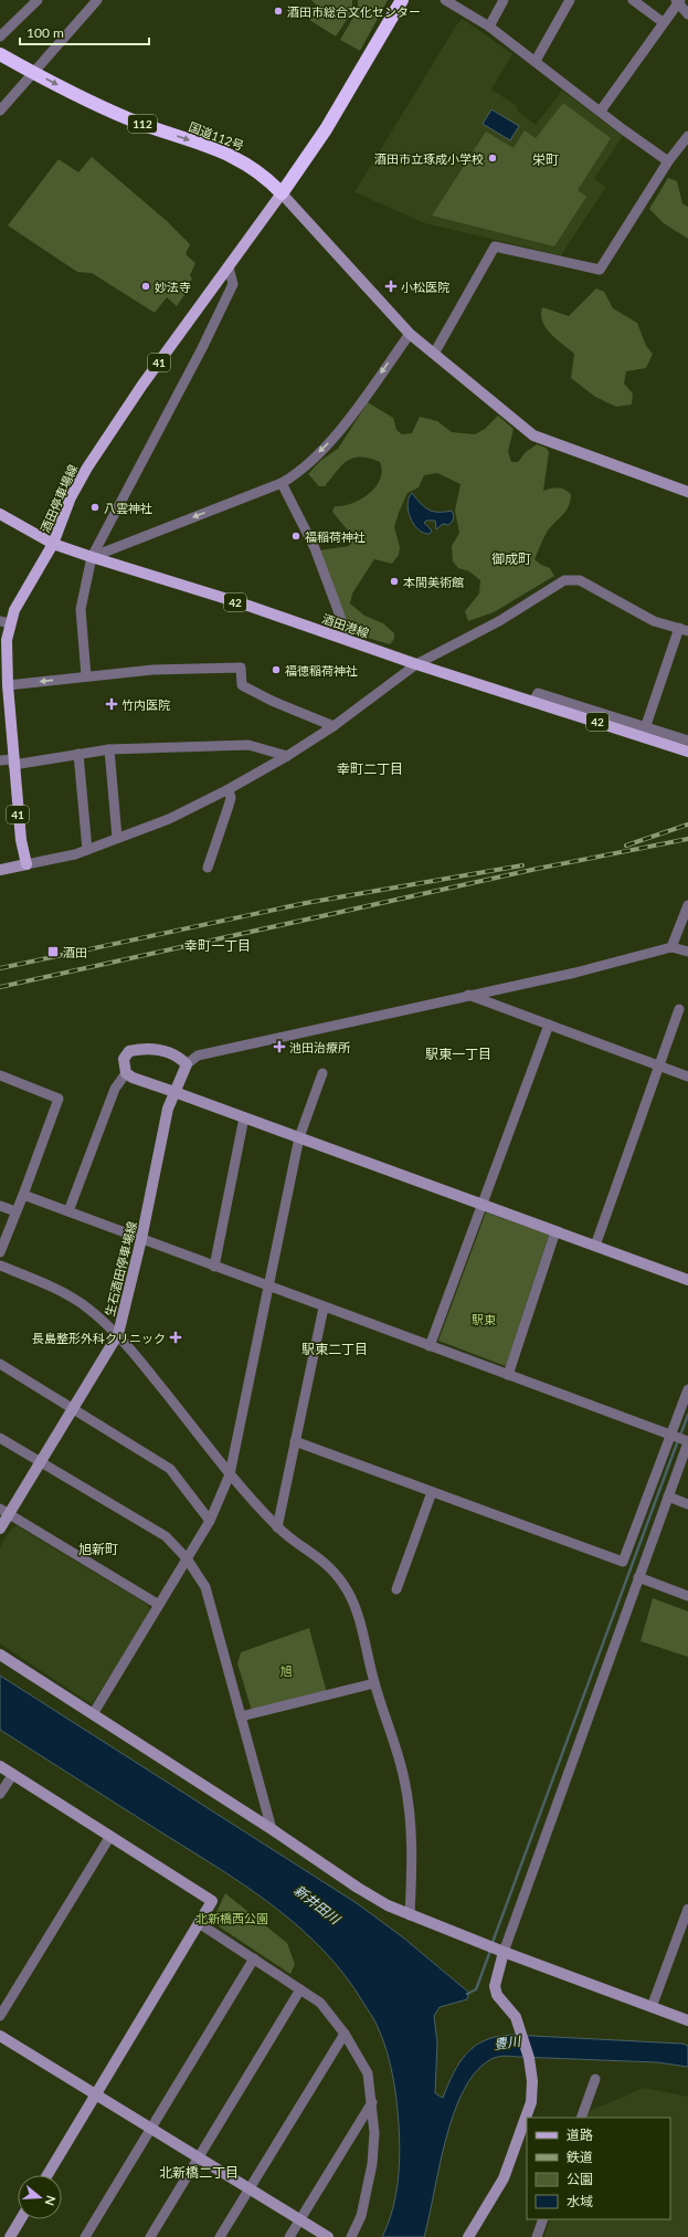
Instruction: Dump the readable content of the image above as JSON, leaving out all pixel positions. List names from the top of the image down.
{
  "streets": {
    "highway": ["112", "国道112号"],
    "main road": [
      "41",
      "酒田停車場線",
      "42",
      "酒田港線"
    ],
    "street": ["生石酒田停車場線"]
  },
  "crossings": [
    ["国道112号", "酒田停車場線"],
    ["酒田停車場線", "酒田港線"]
  ],
  "one_way": ["国道112号"],
  "districts": [
    "栄町",
    "御成町",
    "幸町二丁目",
    "幸町一丁目",
    "駅東一丁目",
    "駅東二丁目",
    "旭新町",
    "北新橋二丁目"
  ],
  "water": ["新井田川", "豊川"],
  "parks": ["駅東", "旭", "北新橋西公園"],
  "places": {
    "other": [
      "酒田市総合文化センター",
      "酒田市立琢成小学校",
      "妙法寺",
      "八雲神社",
      "福稲荷神社",
      "本間美術館",
      "福徳稲荷神社"
    ],
    "health": [
      "小松医院",
      "竹内医院",
      "池田治療所",
      "長島整形外科クリニック"
    ],
    "transit": ["酒田"]
  },
  "legend": [
    "道路",
    "鉄道",
    "公園",
    "水域"
  ],
  "scale_bar": "100 m",
  "north": "right"
}
